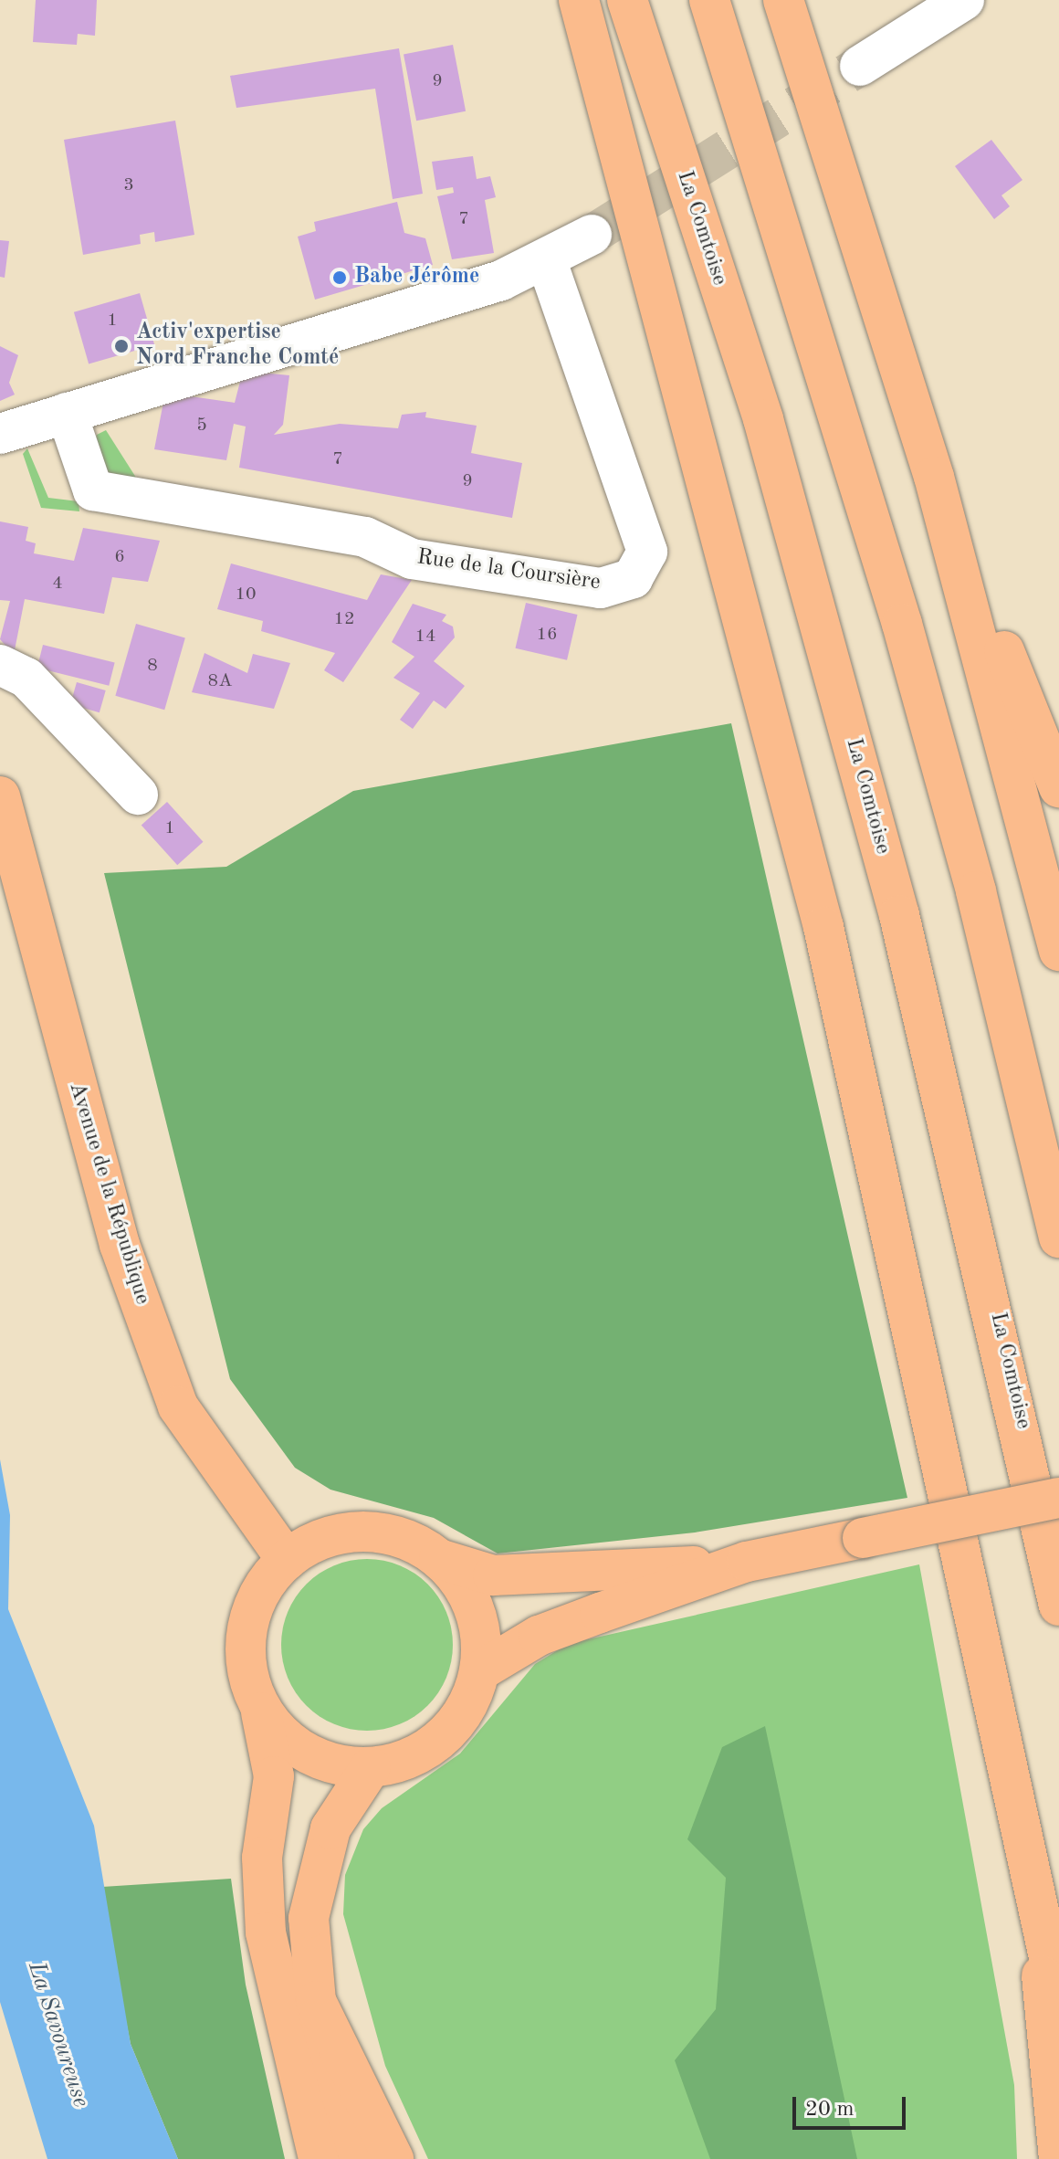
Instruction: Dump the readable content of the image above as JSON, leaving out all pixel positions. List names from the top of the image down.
{
  "streets": {
    "main road": ["La Comtoise", "Avenue de la République"],
    "street": ["Rue de la Coursière"]
  },
  "water": ["La Savoureuse"],
  "places": ["Babe Jérôme", "Activ'expertise Nord Franche Comté"],
  "house_numbers": [
    "9",
    "3",
    "7",
    "1",
    "5",
    "7",
    "9",
    "6",
    "4",
    "10",
    "12",
    "16",
    "14",
    "8",
    "8A",
    "1"
  ],
  "scale_bar": "20 m"
}
